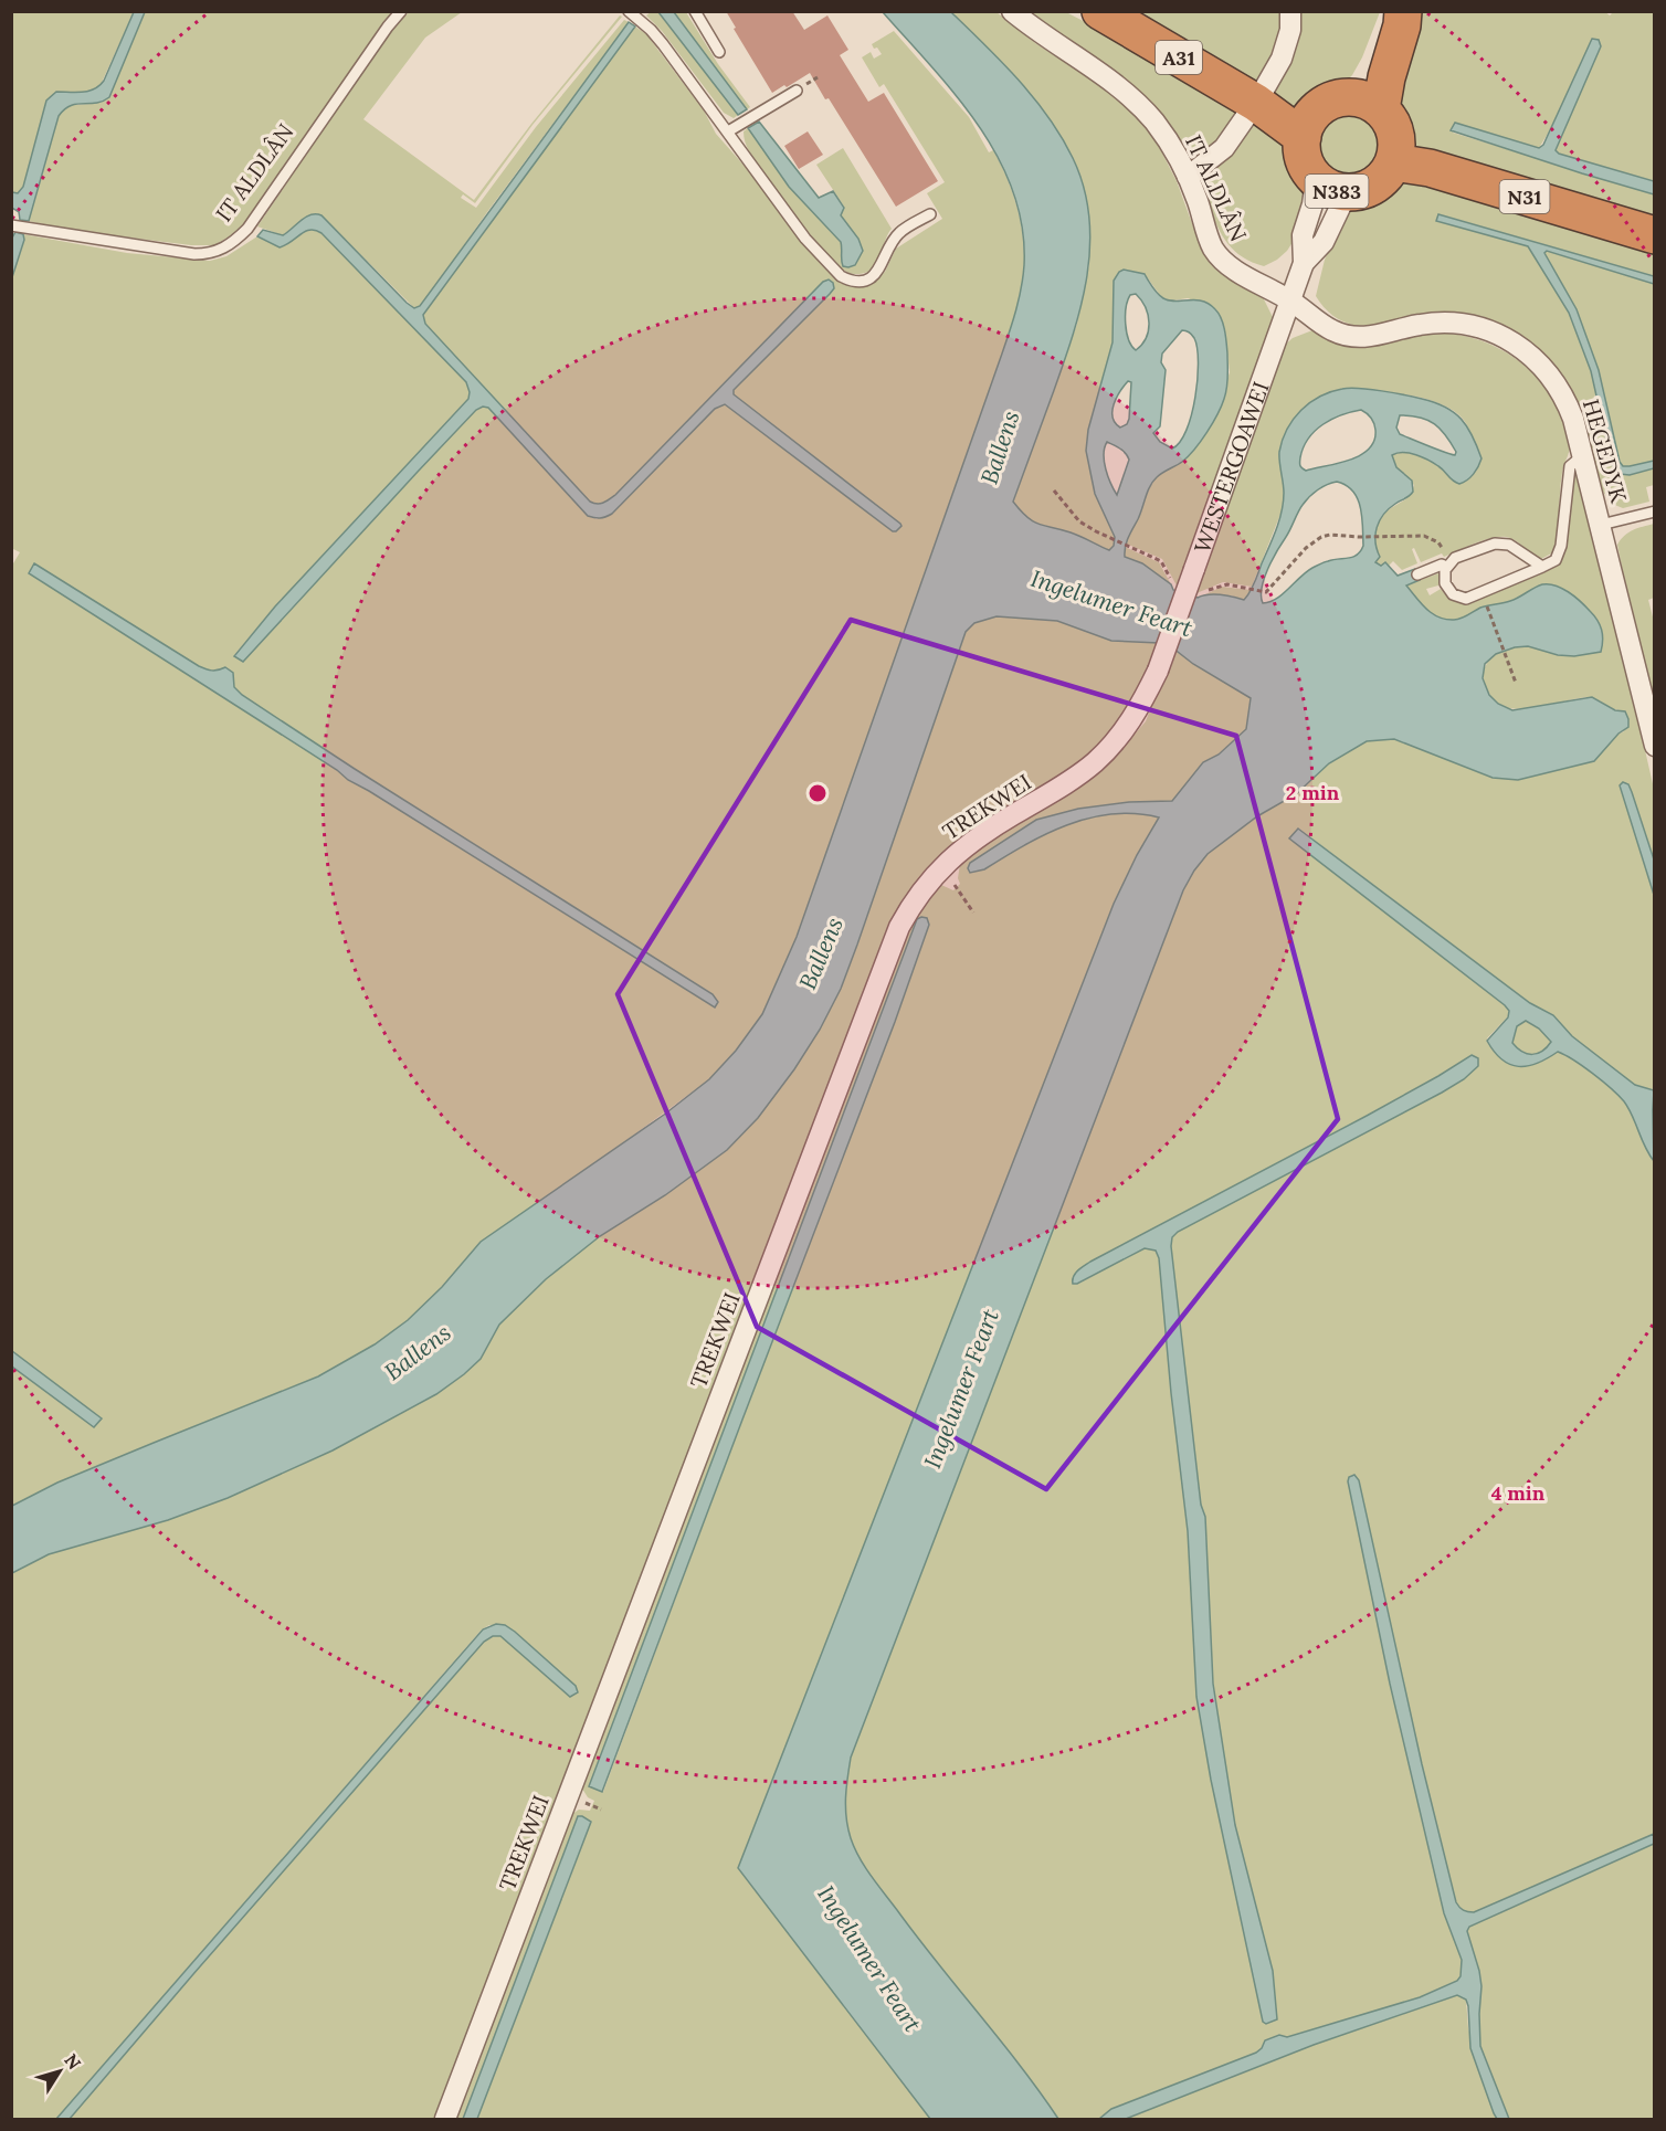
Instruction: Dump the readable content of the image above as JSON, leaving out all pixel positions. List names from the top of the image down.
{
  "streets": {
    "highway": ["A31", "N383", "N31"],
    "street": [
      "IT ALDLÂN",
      "HEGEDYK",
      "WESTERGOAWEI",
      "TREKWEI"
    ]
  },
  "crossings": [
    ["A31", "N383"],
    ["A31", "N31"],
    ["A31", "WESTERGOAWEI"],
    ["IT ALDLÂN", "HEGEDYK"],
    ["IT ALDLÂN", "WESTERGOAWEI"],
    ["N383", "N31"],
    ["N383", "WESTERGOAWEI"],
    ["N31", "WESTERGOAWEI"],
    ["HEGEDYK", "WESTERGOAWEI"],
    ["WESTERGOAWEI", "TREKWEI"]
  ],
  "water": ["Ballens", "Ingelumer Feart"],
  "north": "top right",
  "rings": ["2 min", "4 min"]
}
